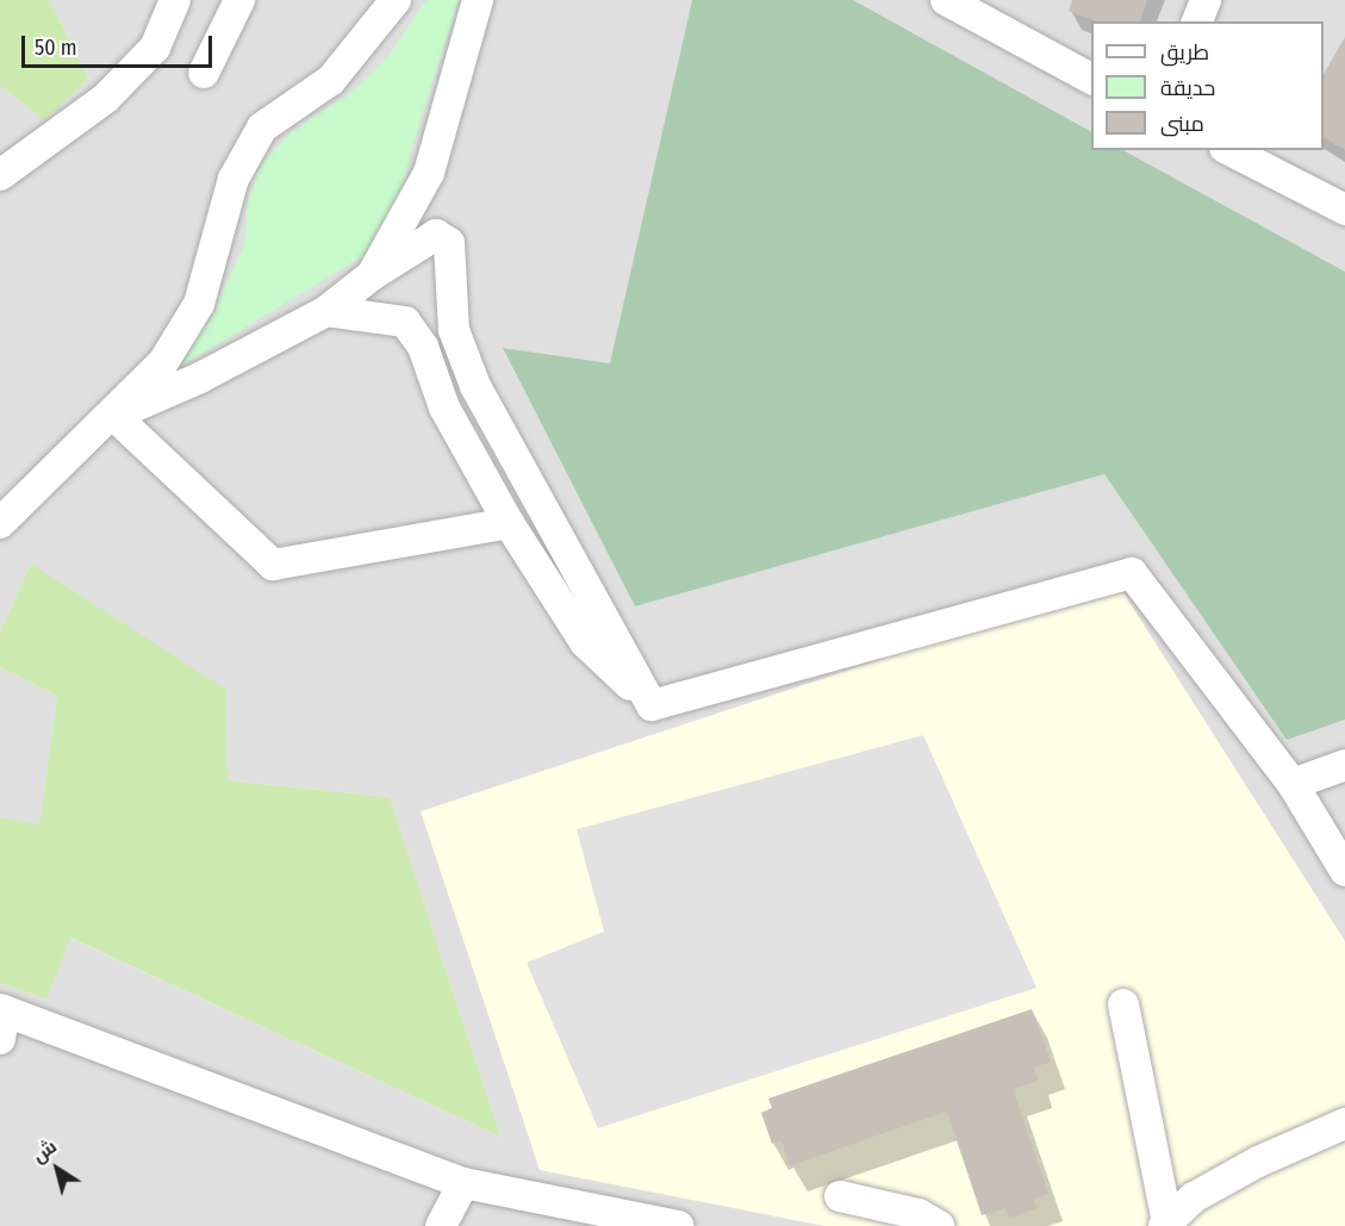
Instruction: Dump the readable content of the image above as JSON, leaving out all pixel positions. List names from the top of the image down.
{
  "legend": ["طريق", "حديقة", "مبنى"],
  "scale_bar": "50 m",
  "north": "top left"
}
